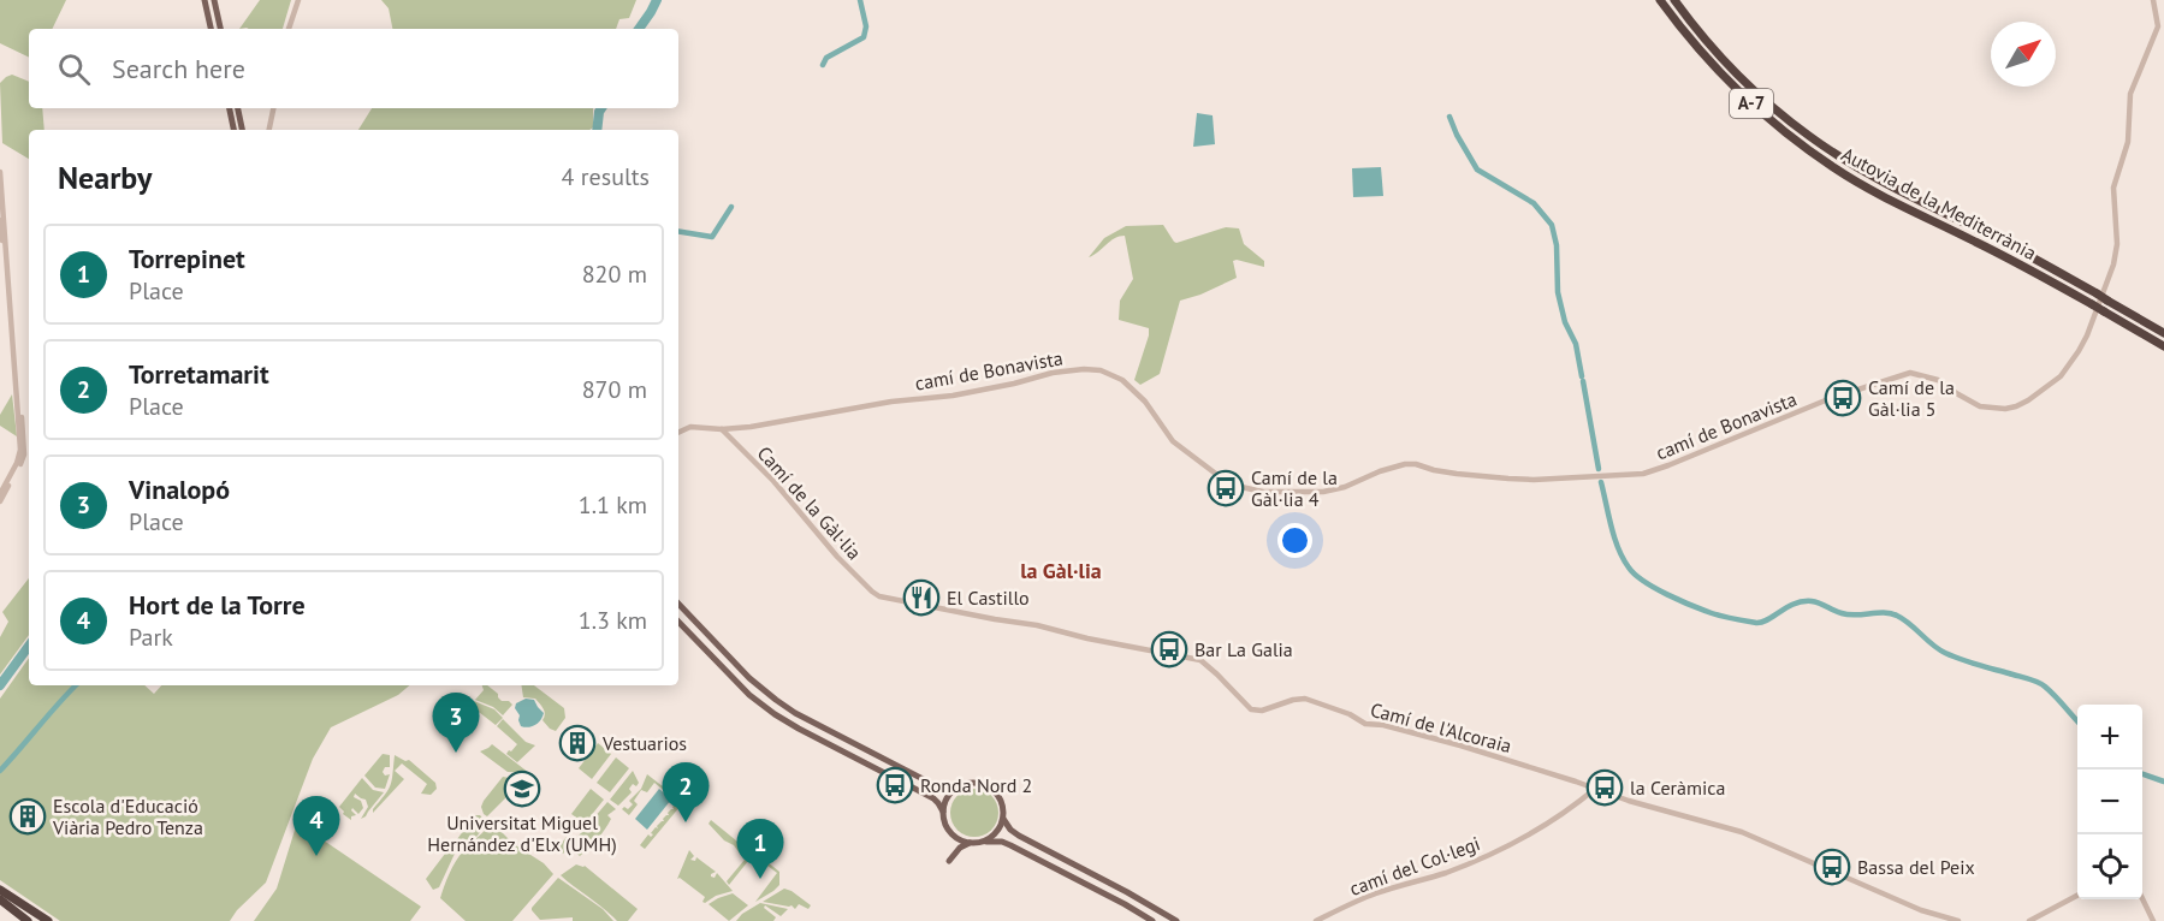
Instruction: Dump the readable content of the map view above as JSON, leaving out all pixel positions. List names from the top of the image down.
{
  "streets": {
    "highway": ["A-7", "Autovia de la Mediterrània"],
    "street": [
      "camí de Bonavista",
      "Camí de la Gàl·lia",
      "Camí de l'Alcoraia",
      "camí del Col·legi"
    ]
  },
  "crossings": [
    ["camí de Bonavista", "Camí de la Gàl·lia"],
    ["Camí de la Gàl·lia", "Camí de l'Alcoraia"],
    ["Camí de l'Alcoraia", "camí del Col·legi"]
  ],
  "districts": ["la Gàl·lia"],
  "places": {
    "bus stop": [
      "Camí de la Gàl·lia 5",
      "Camí de la Gàl·lia 4",
      "Bar La Galia",
      "Ronda Nord 2",
      "la Ceràmica",
      "Bassa del Peix"
    ],
    "restaurant": ["El Castillo"],
    "building": ["Vestuarios", "Escola d'Educació Viària Pedro Tenza"],
    "school or university": ["Universitat Miguel Hernández d'Elx (UMH)"]
  },
  "north": "top right",
  "page": {
    "search": "Search here",
    "heading": ["Nearby", "4 results"],
    "list": [
      {
        "mark": "1",
        "name": "Torrepinet",
        "note": "Place",
        "value": "820 m"
      },
      {
        "mark": "2",
        "name": "Torretamarit",
        "note": "Place",
        "value": "870 m"
      },
      {
        "mark": "3",
        "name": "Vinalopó",
        "note": "Place",
        "value": "1.1 km"
      },
      {
        "mark": "4",
        "name": "Hort de la Torre",
        "note": "Park",
        "value": "1.3 km"
      }
    ],
    "pins": [
      "3",
      "2",
      "4",
      "1"
    ],
    "map_buttons": ["+", "−"]
  }
}
